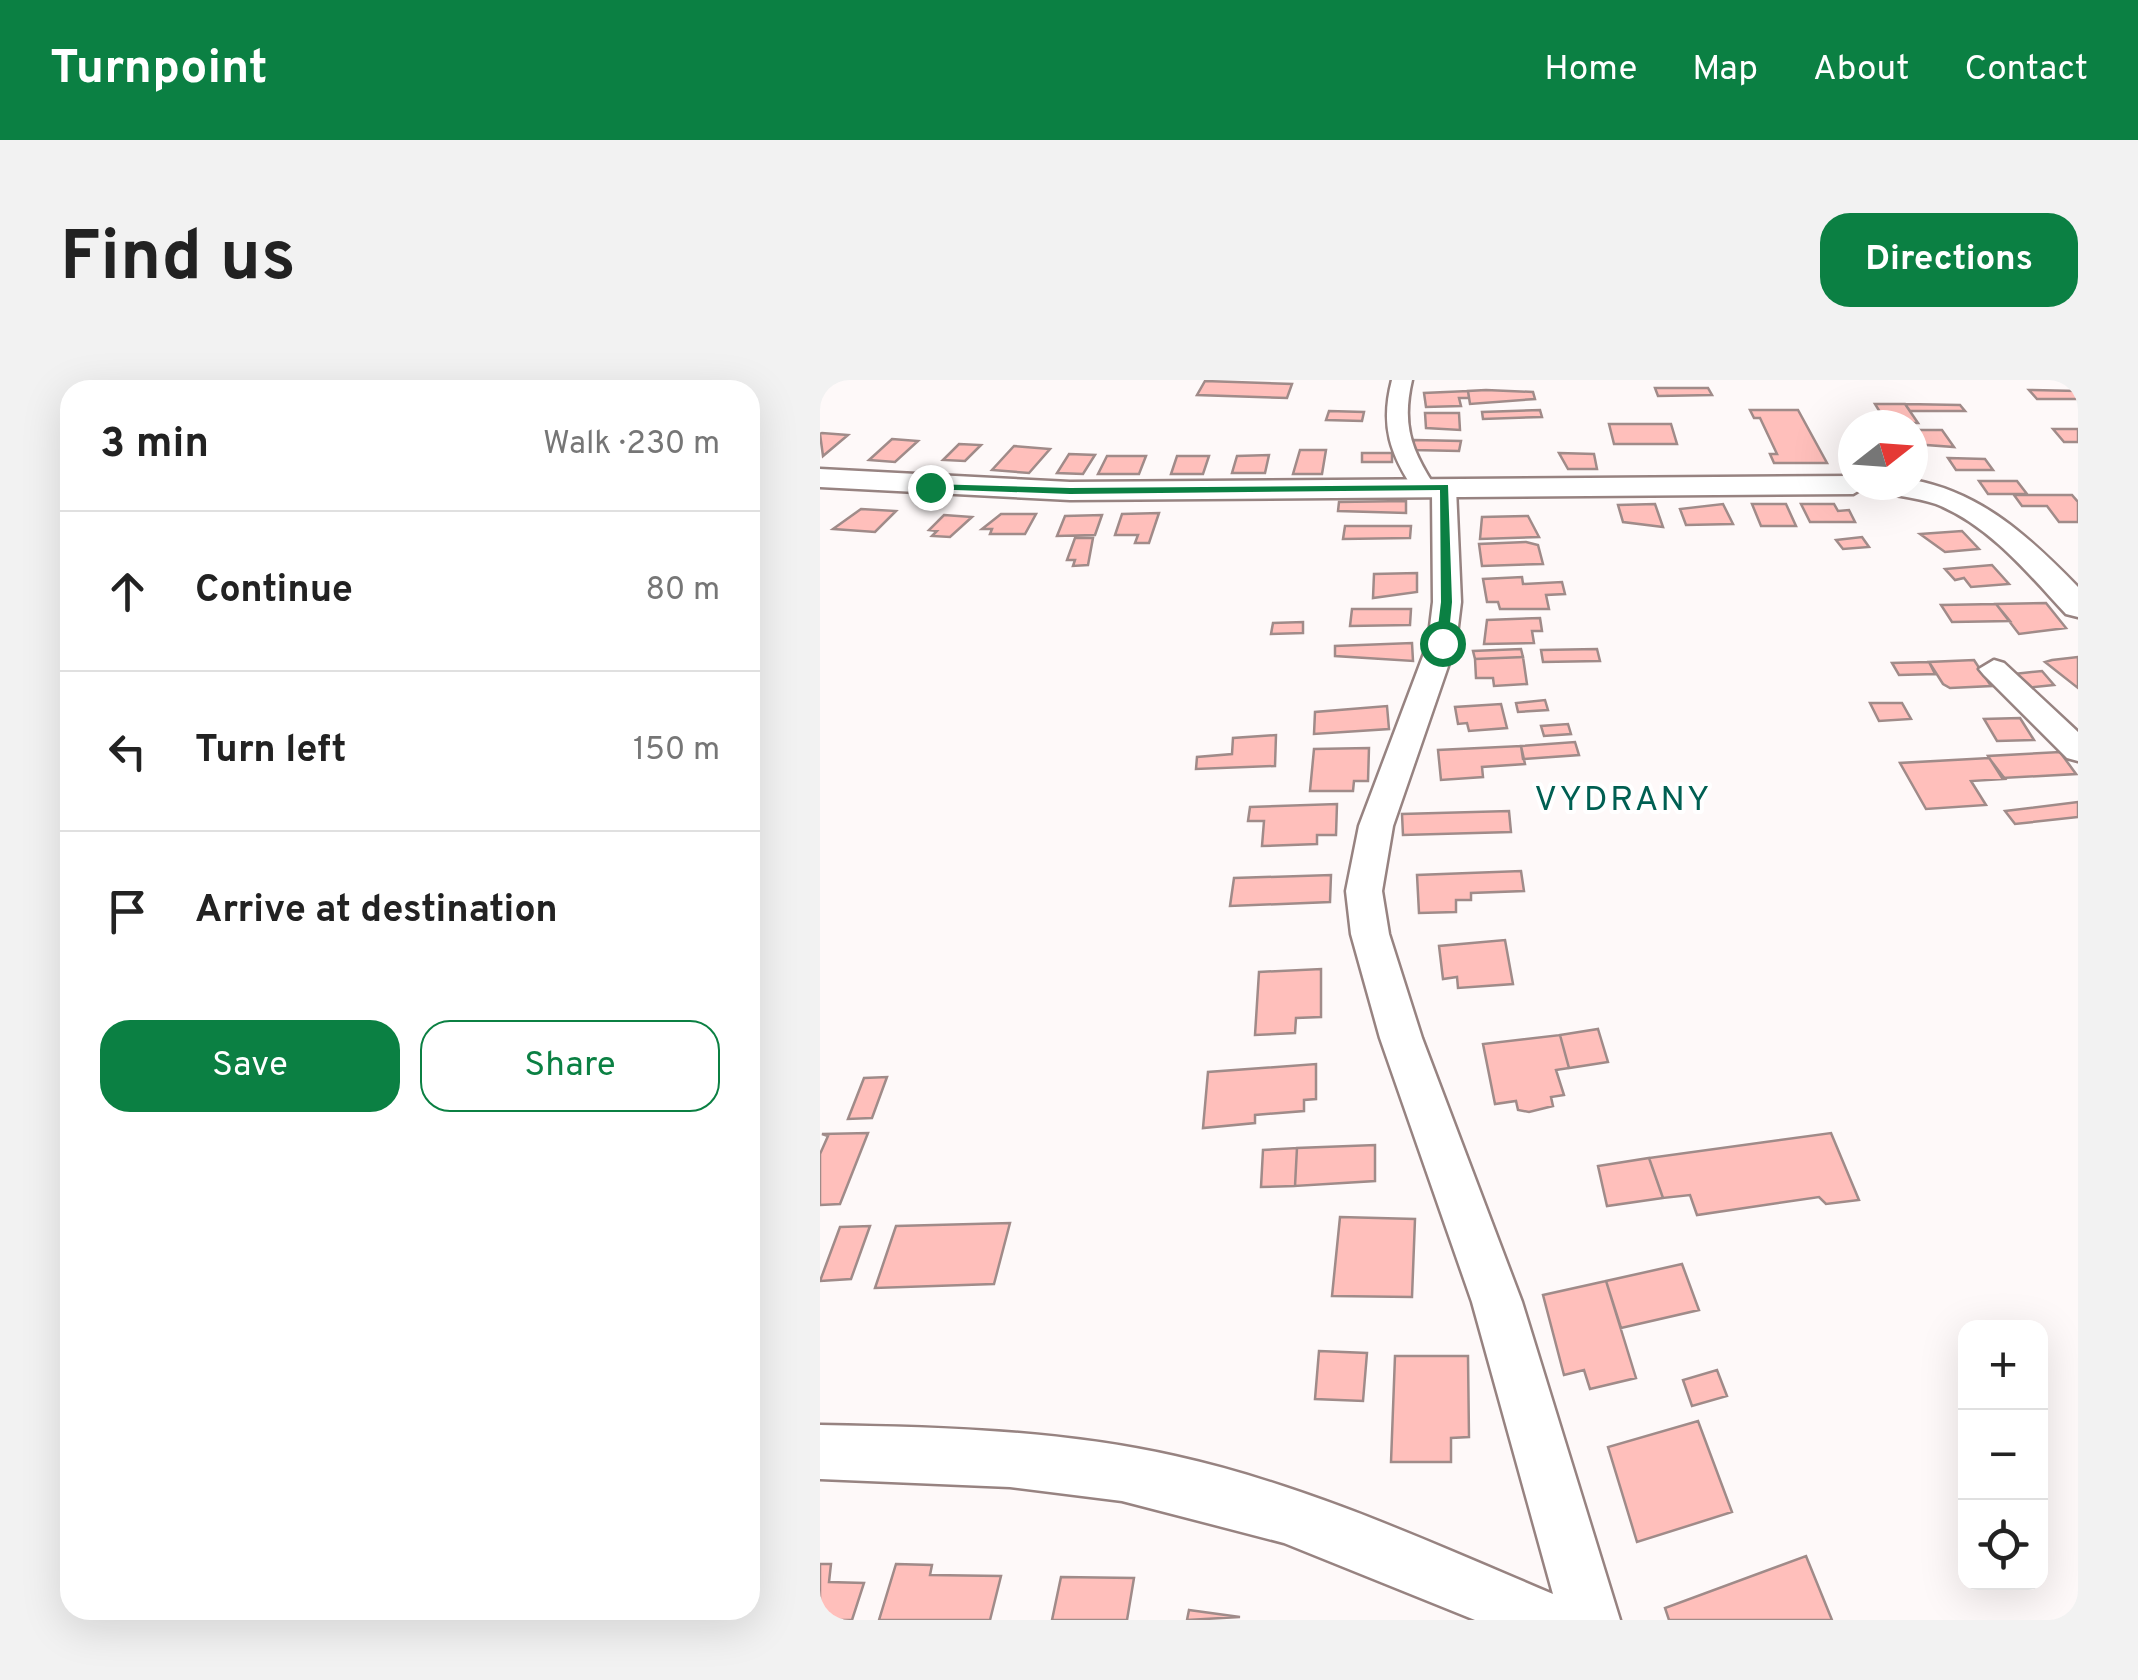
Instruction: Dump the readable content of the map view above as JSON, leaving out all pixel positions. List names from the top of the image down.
{
  "districts": ["VYDRANY"],
  "north": "right",
  "page": {
    "header": "Turnpoint",
    "nav": [
      "Home",
      "Map",
      "About",
      "Contact"
    ],
    "buttons": [
      "Directions",
      ["Save", "Share"]
    ],
    "title": "Find us",
    "heading": ["3 min", "Walk · 230 m"],
    "list": [
      ["Continue", "80 m"],
      ["Turn left", "150 m"],
      "Arrive at destination"
    ],
    "map_buttons": ["+", "−"]
  }
}
